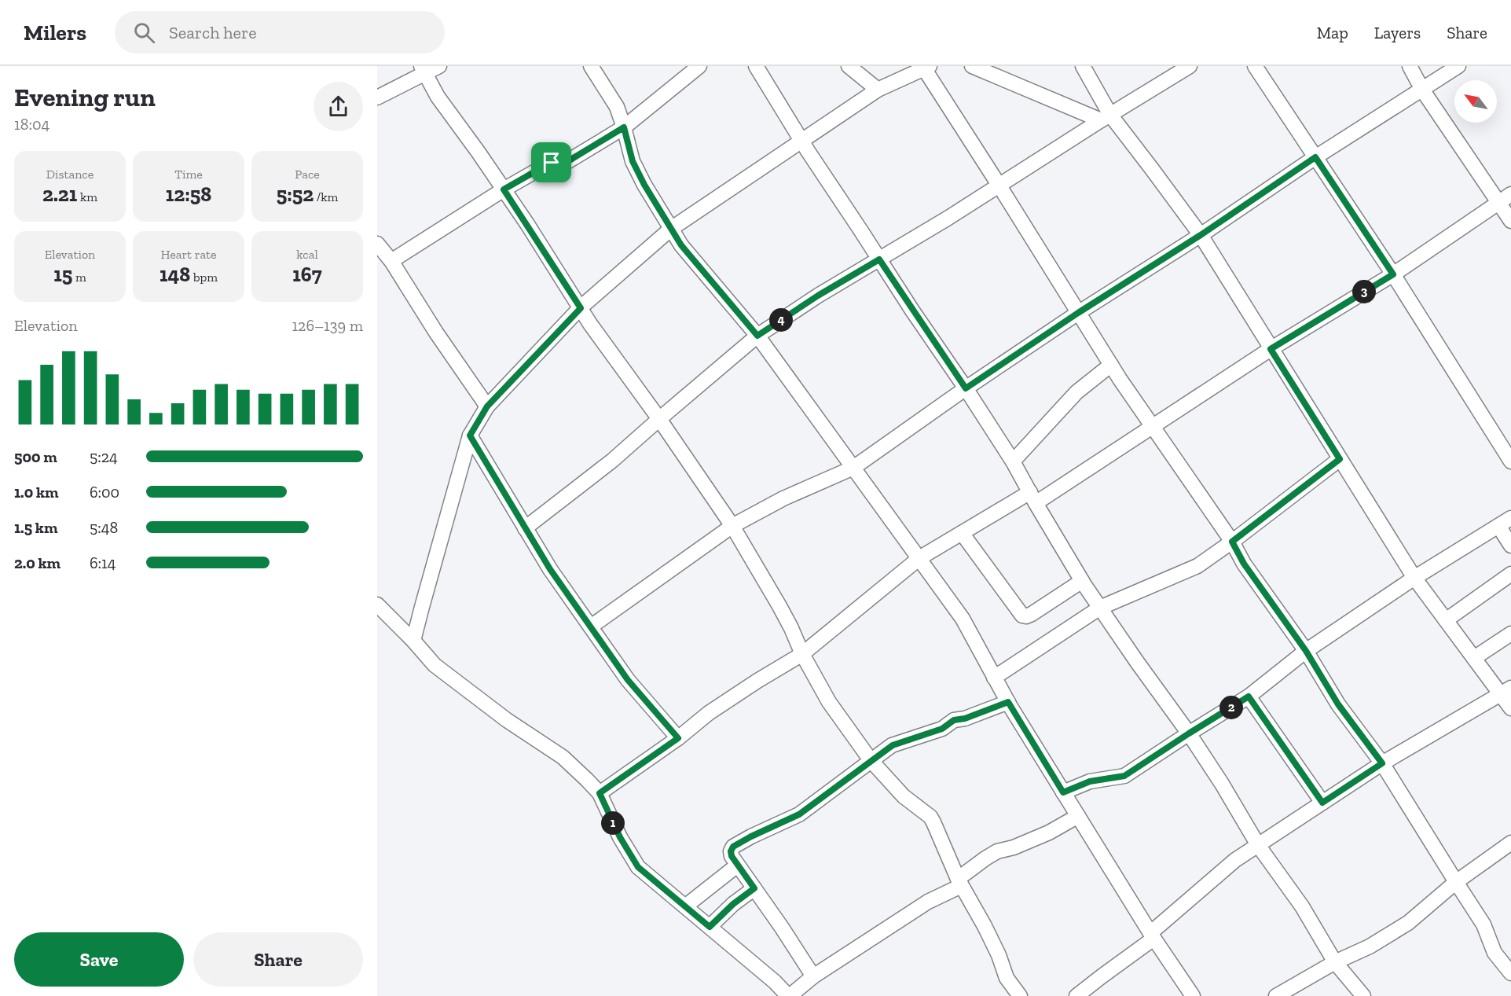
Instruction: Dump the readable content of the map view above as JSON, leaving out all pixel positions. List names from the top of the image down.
{
  "north": "top left",
  "page": {
    "header": "Milers",
    "search": "Search here",
    "nav": ["Map", "Layers", "Share"],
    "heading": ["Evening run", "18:04"],
    "stats": [
      ["Distance", "2.21 km"],
      ["Time", "12:58"],
      ["Pace", "5:52 /km"],
      ["Elevation", "15 m"],
      ["Heart rate", "148 bpm"],
      ["kcal", "167"]
    ],
    "pins": [
      "3",
      "4",
      "2",
      "1"
    ],
    "chart": ["Elevation", "126–139 m"],
    "list": [
      {
        "name": "500 m",
        "note": "5:24"
      },
      {
        "name": "1.0 km",
        "note": "6:00"
      },
      {
        "name": "1.5 km",
        "note": "5:48"
      },
      {
        "name": "2.0 km",
        "note": "6:14"
      }
    ],
    "buttons": ["Save", "Share"]
  }
}
